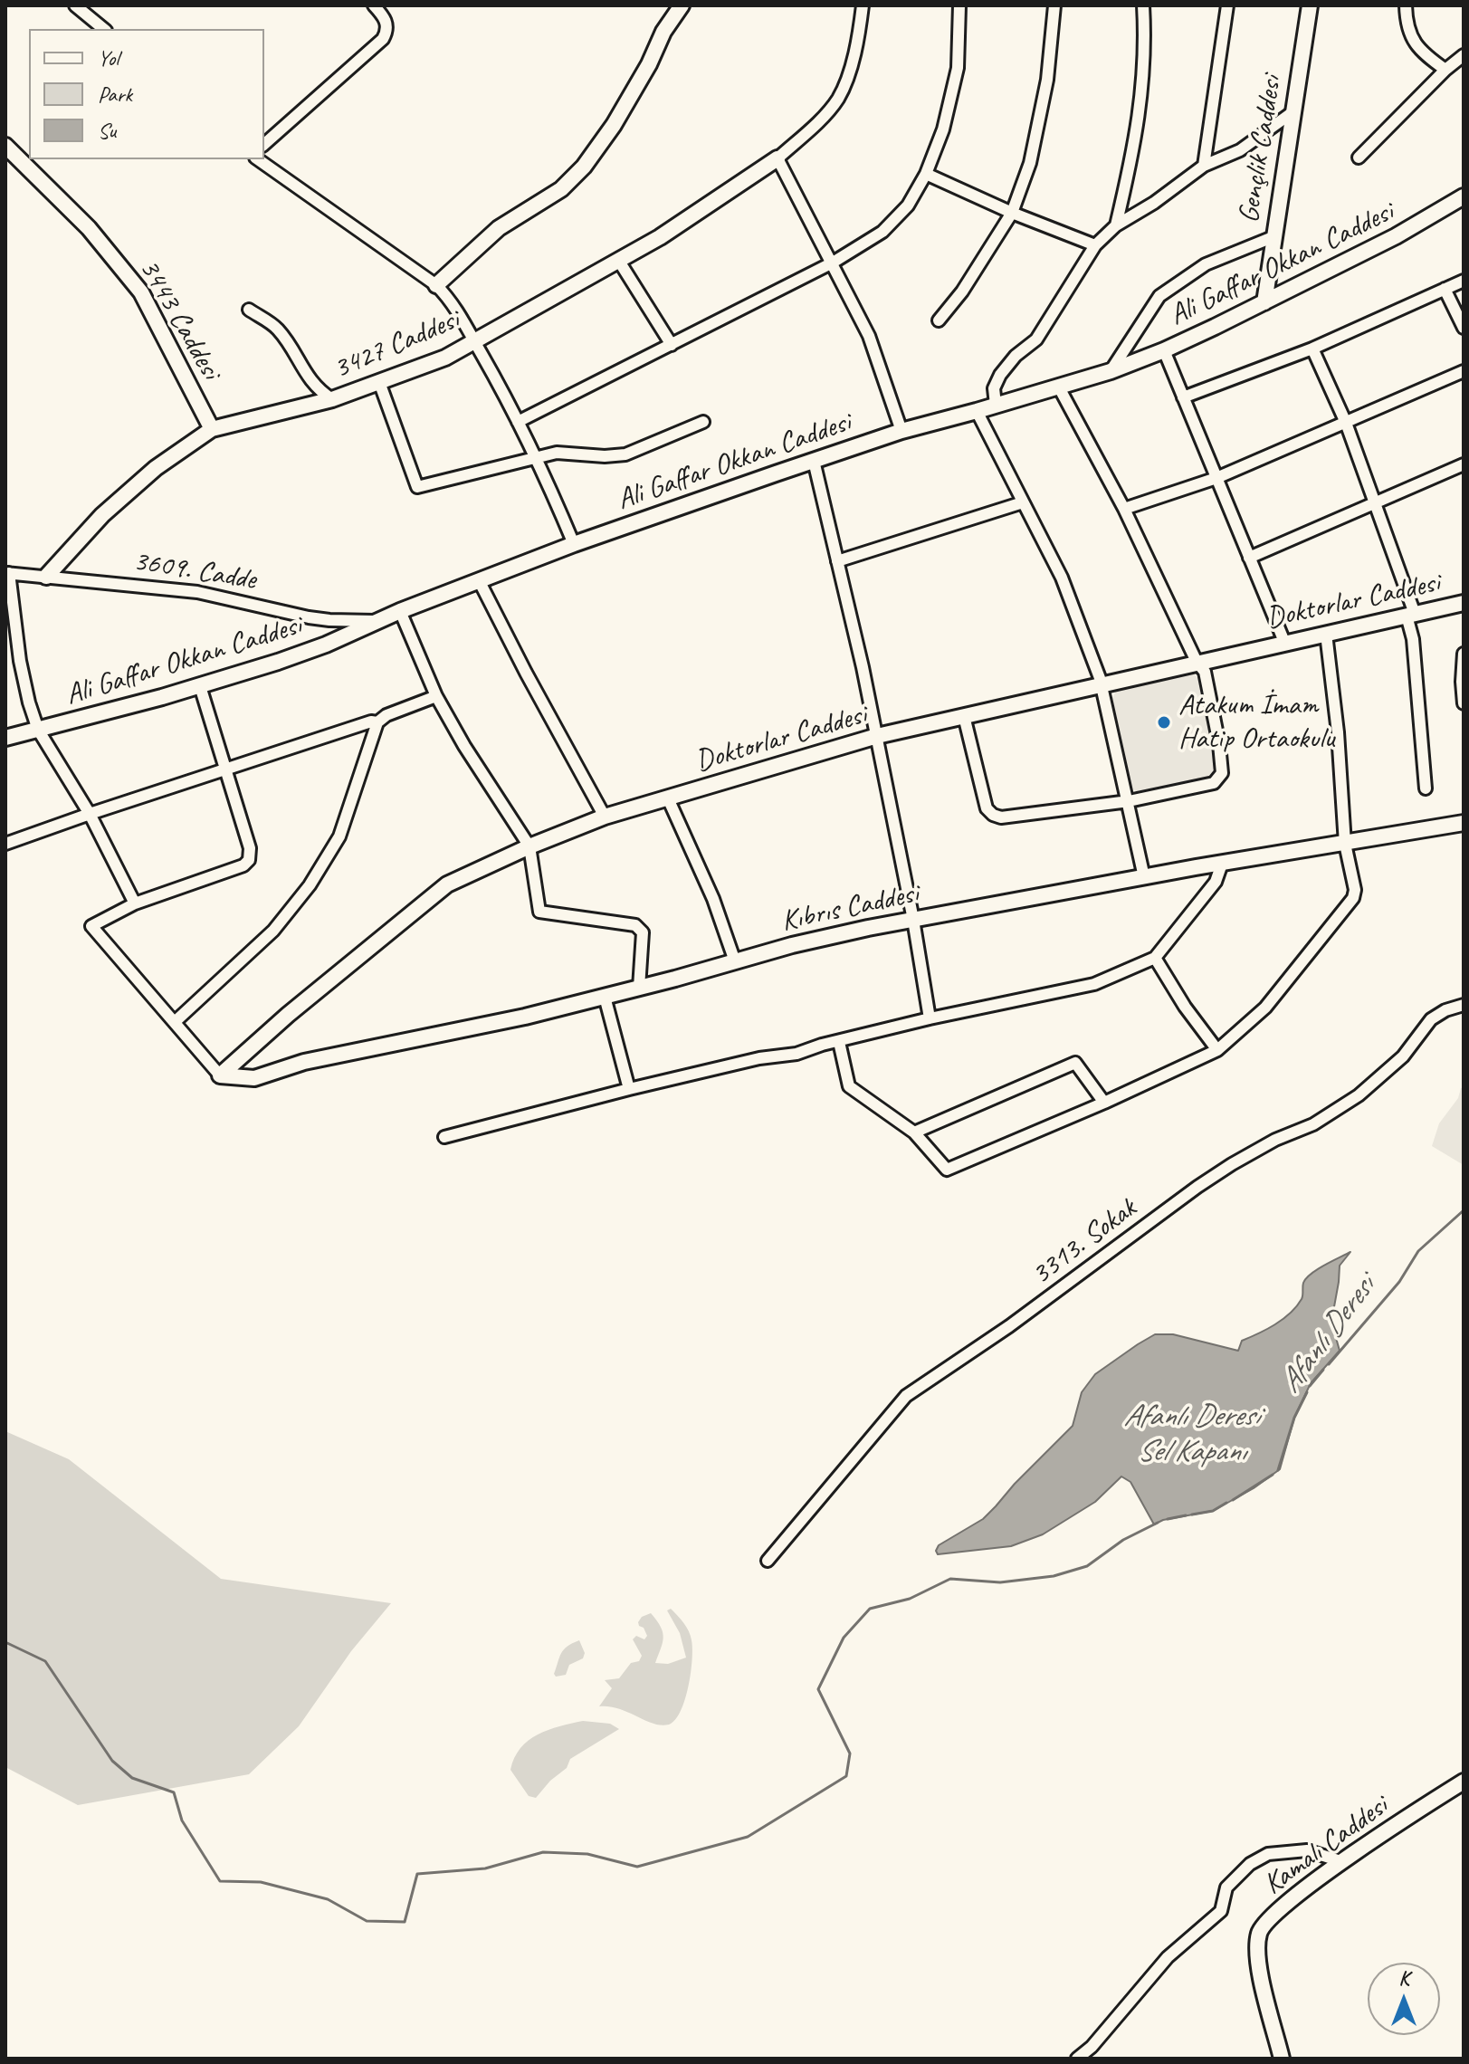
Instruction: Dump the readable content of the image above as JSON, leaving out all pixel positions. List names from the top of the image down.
{
  "streets": {
    "street": [
      "Gençlik Caddesi",
      "Ali Gaffar Okkan Caddesi",
      "3443 Caddesi",
      "3427 Caddesi",
      "3609. Cadde",
      "Doktorlar Caddesi",
      "Kıbrıs Caddesi",
      "3313. Sokak",
      "Kamalı Caddesi"
    ]
  },
  "crossings": [
    ["Gençlik Caddesi", "Ali Gaffar Okkan Caddesi"],
    ["Ali Gaffar Okkan Caddesi", "3609. Cadde"],
    ["3443 Caddesi", "3427 Caddesi"],
    ["3427 Caddesi", "3609. Cadde"],
    ["Doktorlar Caddesi", "Kıbrıs Caddesi"]
  ],
  "water": ["Afanlı Deresi", "Afanlı Deresi Sel Kapanı"],
  "places": ["Atakum İmam Hatip Ortaokulu"],
  "legend": ["Yol", "Park", "Su"],
  "north": "top"
}
